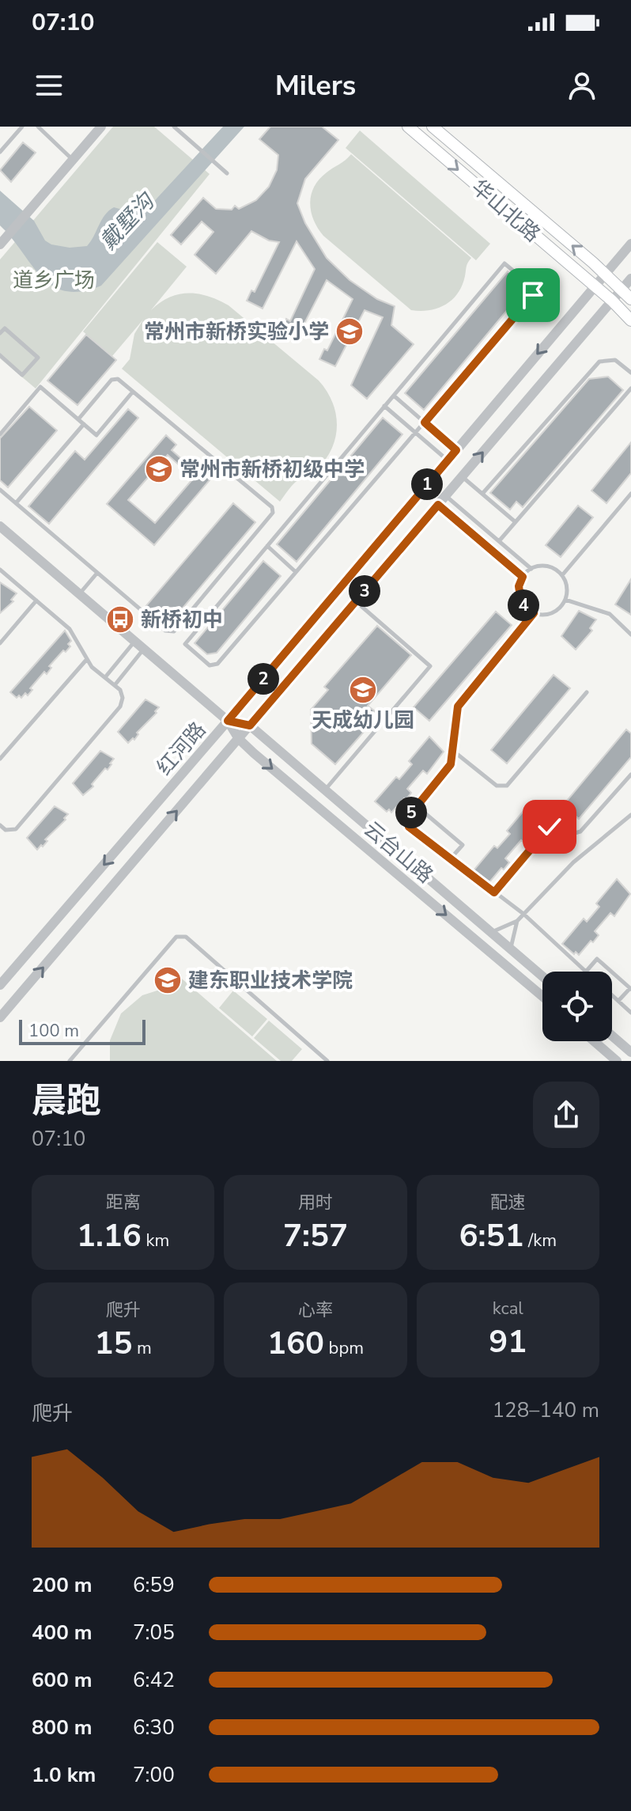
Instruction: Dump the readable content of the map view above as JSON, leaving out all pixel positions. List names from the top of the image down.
{
  "streets": {
    "main road": ["华山北路"],
    "street": ["红河路", "云台山路"]
  },
  "crossings": [
    ["华山北路", "红河路"],
    ["红河路", "云台山路"]
  ],
  "water": ["戴墅沟"],
  "parks": ["道乡广场"],
  "places": {
    "school or university": [
      "常州市新桥实验小学",
      "常州市新桥初级中学",
      "天成幼儿园",
      "建东职业技术学院"
    ],
    "bus stop": ["新桥初中"]
  },
  "scale_bar": "100 m",
  "page": {
    "status": "07:10",
    "header": "Milers",
    "pins": [
      "1",
      "3",
      "4",
      "2",
      "5"
    ],
    "scale": "100 m",
    "heading": ["晨跑", "07:10"],
    "stats": [
      ["距离", "1.16 km"],
      ["用时", "7:57"],
      ["配速", "6:51 /km"],
      ["爬升", "15 m"],
      ["心率", "160 bpm"],
      ["kcal", "91"]
    ],
    "chart": ["爬升", "128–140 m"],
    "list": [
      {
        "name": "200 m",
        "note": "6:59"
      },
      {
        "name": "400 m",
        "note": "7:05"
      },
      {
        "name": "600 m",
        "note": "6:42"
      },
      {
        "name": "800 m",
        "note": "6:30"
      },
      {
        "name": "1.0 km",
        "note": "7:00"
      }
    ]
  }
}
